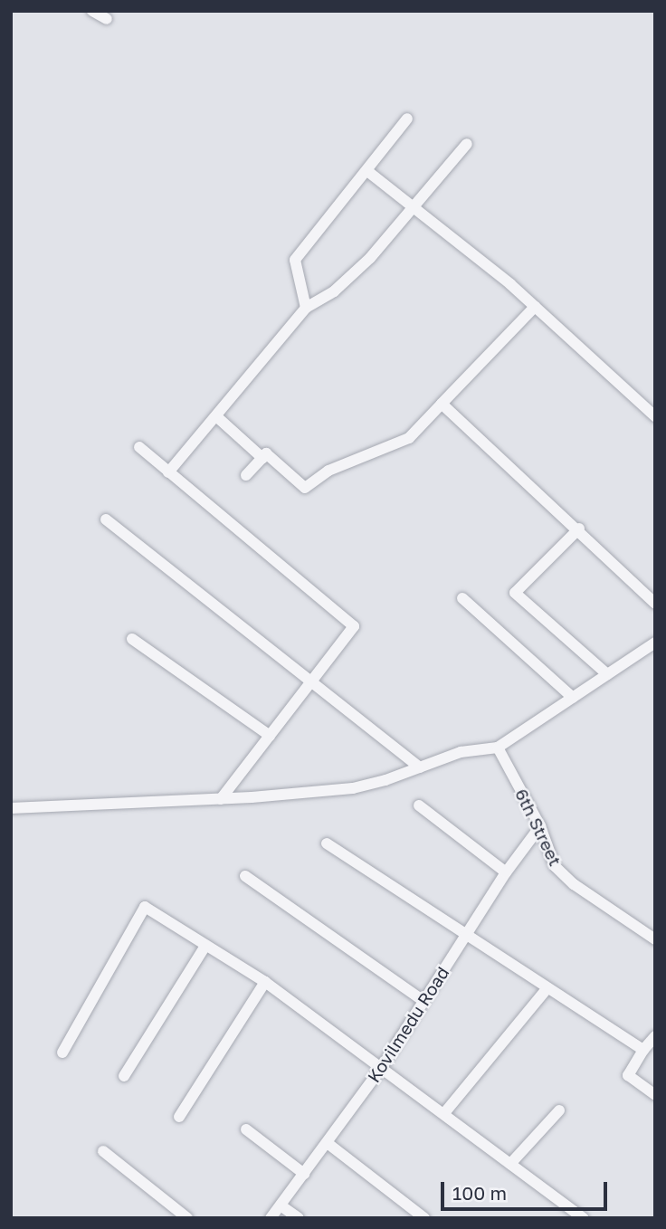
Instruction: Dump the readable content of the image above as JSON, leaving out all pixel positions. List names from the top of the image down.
{
  "streets": {
    "street": ["6th Street", "Kovilmedu Road"]
  },
  "crossings": [
    ["6th Street", "Kovilmedu Road"]
  ],
  "scale_bar": "100 m"
}
